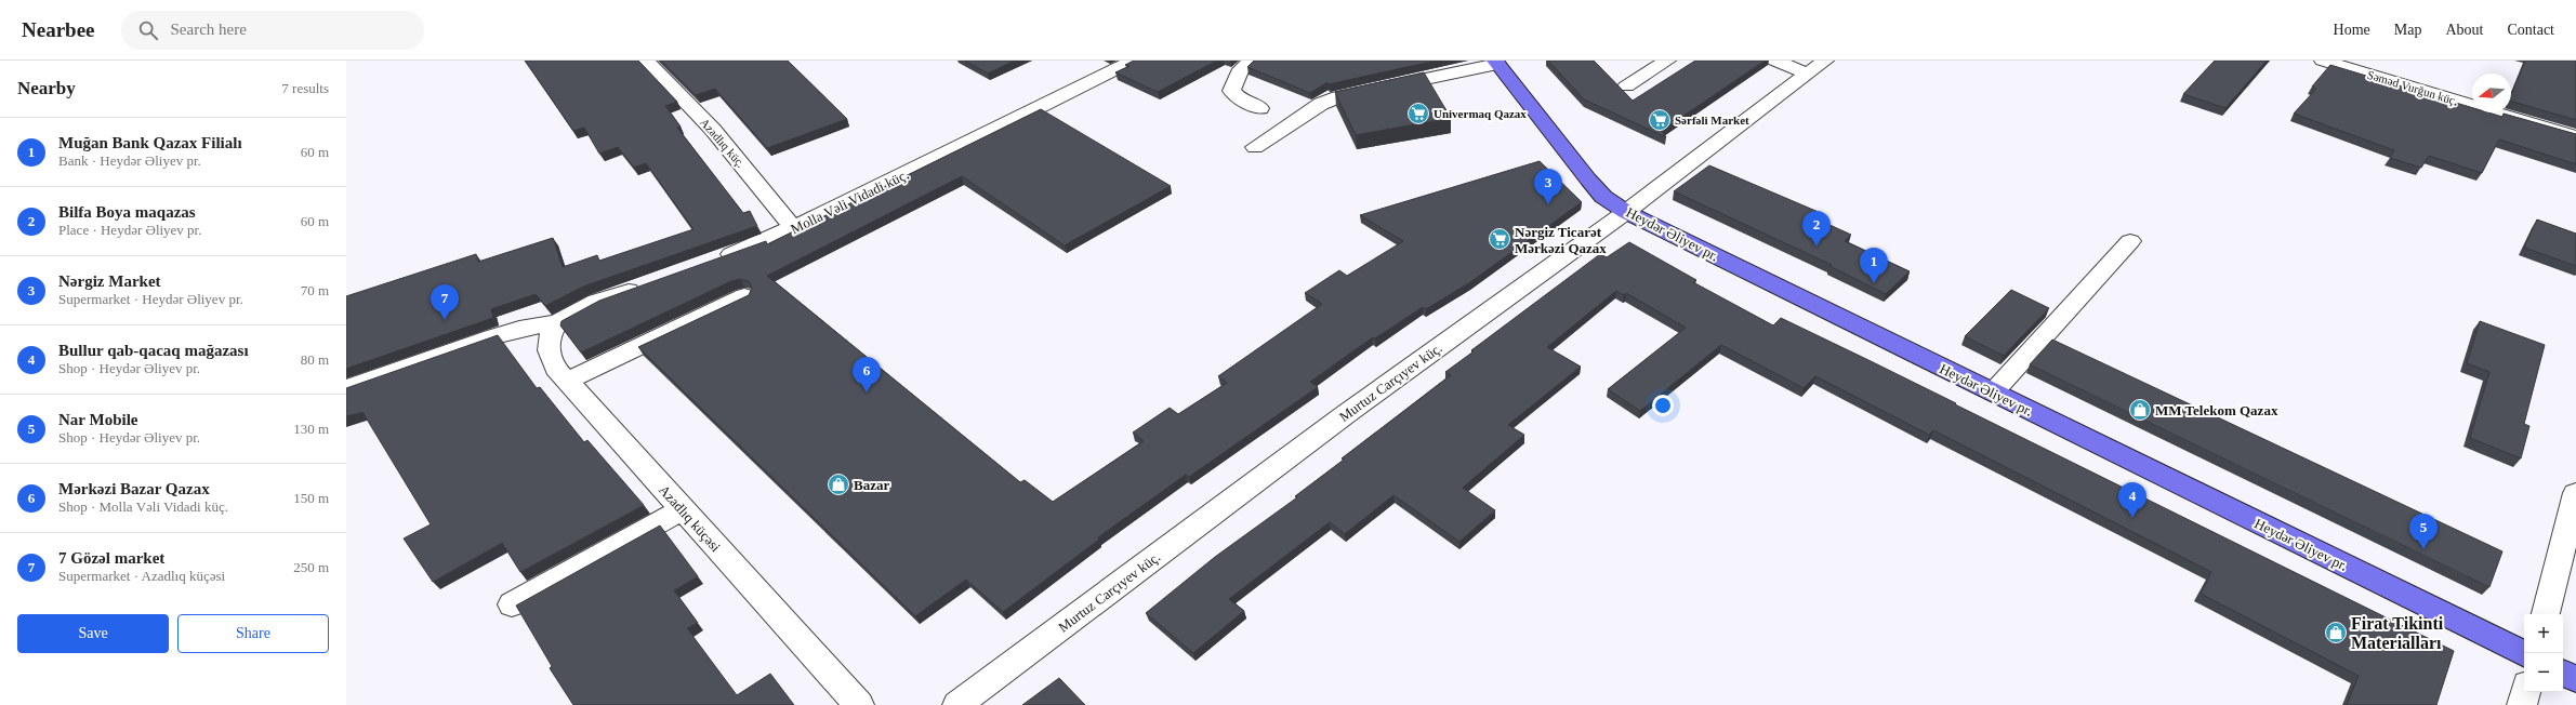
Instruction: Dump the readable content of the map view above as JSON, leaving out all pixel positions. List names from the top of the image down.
{
  "streets": {
    "main road": ["Heydər Əliyev pr."],
    "street": [
      "Səməd Vurğun küç.",
      "Azadlıq küç.",
      "Molla Vəli Vidadi küç.",
      "Murtuz Carçıyev küç.",
      "Azadlıq küçəsi"
    ]
  },
  "crossings": [
    ["Azadlıq küç.", "Molla Vəli Vidadi küç."],
    ["Heydər Əliyev pr.", "Murtuz Carçıyev küç."]
  ],
  "places": {
    "supermarket": ["Univermaq Qazax", "Sərfəli Market", "Nərgiz Ticarət Mərkəzi Qazax"],
    "shop": ["MM Telekom Qazax", "Bazar", "Firat Tikinti Materialları"]
  },
  "north": "left",
  "page": {
    "header": "Nearbee",
    "search": "Search here",
    "nav": [
      "Home",
      "Map",
      "About",
      "Contact"
    ],
    "heading": ["Nearby", "7 results"],
    "list": [
      {
        "mark": "1",
        "name": "Muğan Bank Qazax Filialı",
        "note": "Bank · Heydər Əliyev pr.",
        "value": "60 m"
      },
      {
        "mark": "2",
        "name": "Bilfa Boya maqazas",
        "note": "Place · Heydər Əliyev pr.",
        "value": "60 m"
      },
      {
        "mark": "3",
        "name": "Nərgiz Market",
        "note": "Supermarket · Heydər Əliyev pr.",
        "value": "70 m"
      },
      {
        "mark": "4",
        "name": "Bullur qab-qacaq mağazası",
        "note": "Shop · Heydər Əliyev pr.",
        "value": "80 m"
      },
      {
        "mark": "5",
        "name": "Nar Mobile",
        "note": "Shop · Heydər Əliyev pr.",
        "value": "130 m"
      },
      {
        "mark": "6",
        "name": "Mərkəzi Bazar Qazax",
        "note": "Shop · Molla Vəli Vidadi küç.",
        "value": "150 m"
      },
      {
        "mark": "7",
        "name": "7 Gözəl market",
        "note": "Supermarket · Azadlıq küçəsi",
        "value": "250 m"
      }
    ],
    "pins": [
      "3",
      "2",
      "1",
      "7",
      "6",
      "4",
      "5"
    ],
    "buttons": ["Save", "Share"],
    "map_buttons": ["+", "−"]
  }
}
